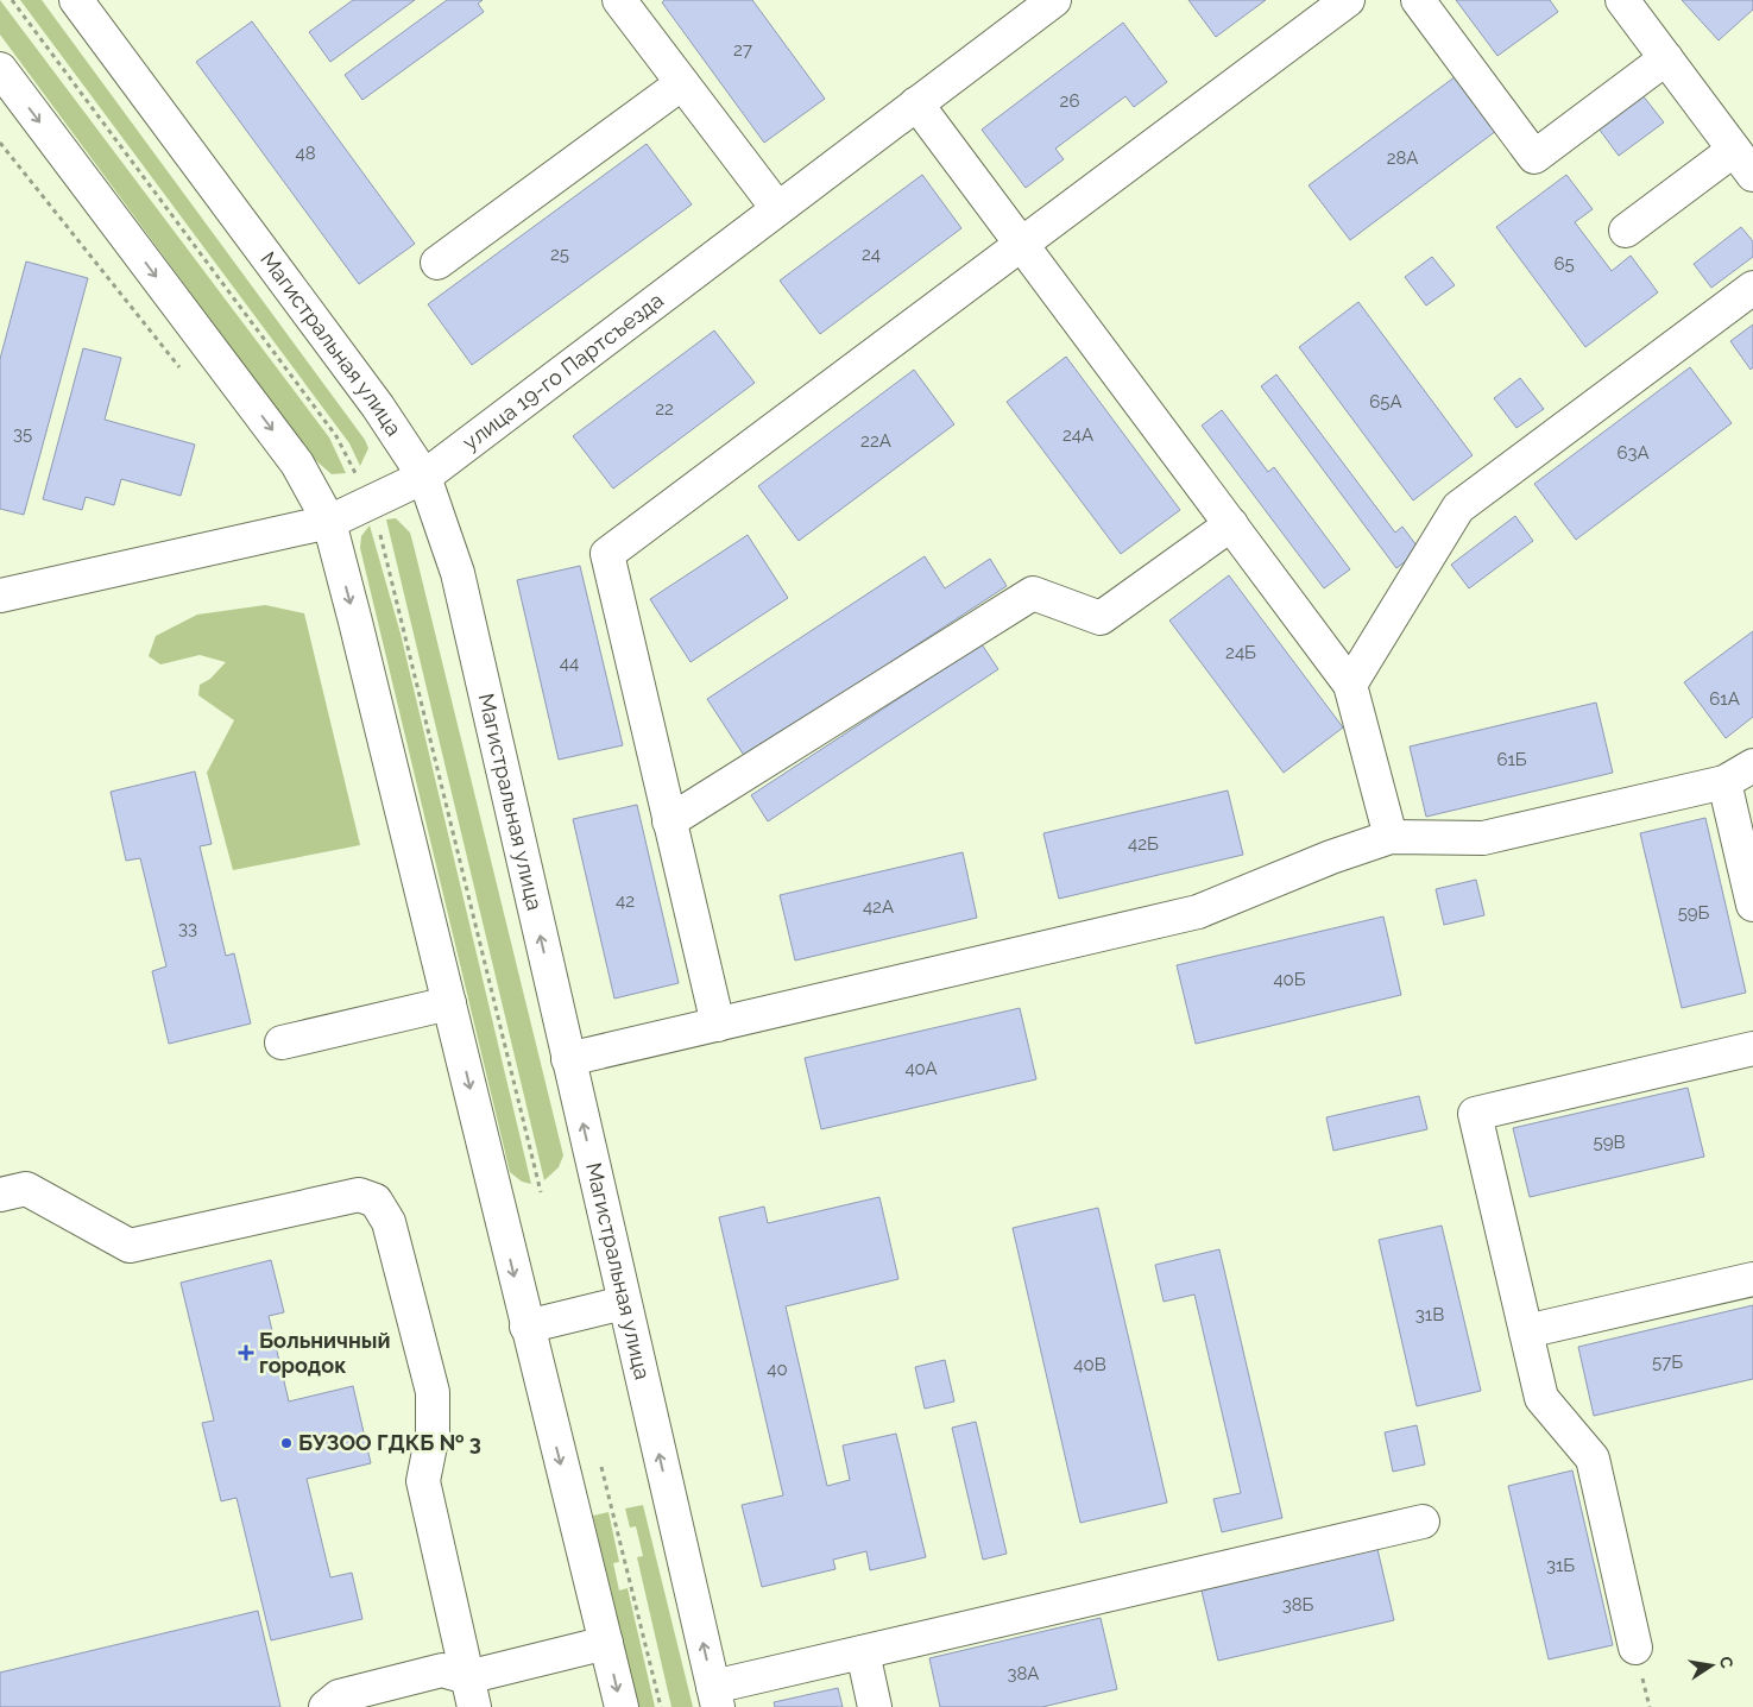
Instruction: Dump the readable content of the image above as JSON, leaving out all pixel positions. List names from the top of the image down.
{
  "streets": {
    "street": ["Магистральная улица", "улица 19-го Партсъезда"]
  },
  "crossings": [
    ["Магистральная улица", "улица 19-го Партсъезда"]
  ],
  "places": {
    "health": ["Больничный городок"],
    "other": ["БУЗОО ГДКБ № 3"]
  },
  "house_numbers": [
    "27",
    "26",
    "48",
    "28А",
    "25",
    "24",
    "65",
    "65А",
    "22",
    "35",
    "24А",
    "22А",
    "63А",
    "24Б",
    "44",
    "61А",
    "61Б",
    "42Б",
    "42",
    "42А",
    "59Б",
    "33",
    "40Б",
    "40А",
    "59В",
    "31В",
    "57Б",
    "40В",
    "40",
    "31Б",
    "38Б",
    "38А"
  ],
  "north": "right"
}
